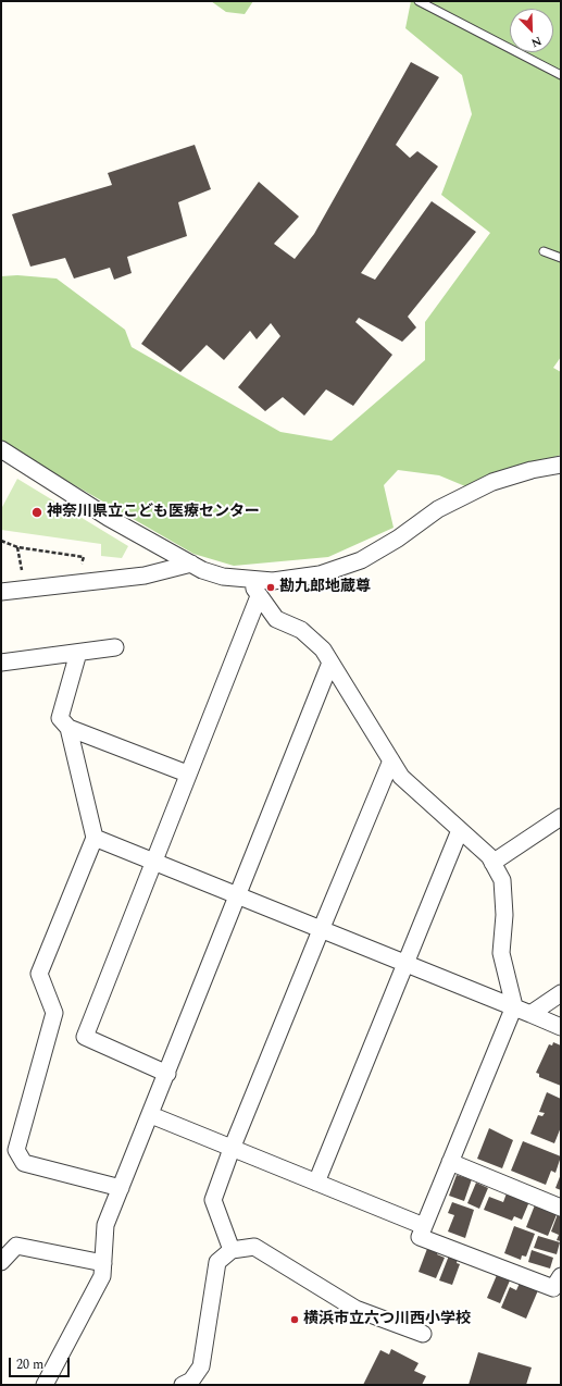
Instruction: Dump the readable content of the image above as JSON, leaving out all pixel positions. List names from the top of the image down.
{
  "places": ["神奈川県立こども医療センター", "勘九郎地蔵尊", "横浜市立六つ川西小学校"],
  "scale_bar": "20 m",
  "north": "bottom right"
}
